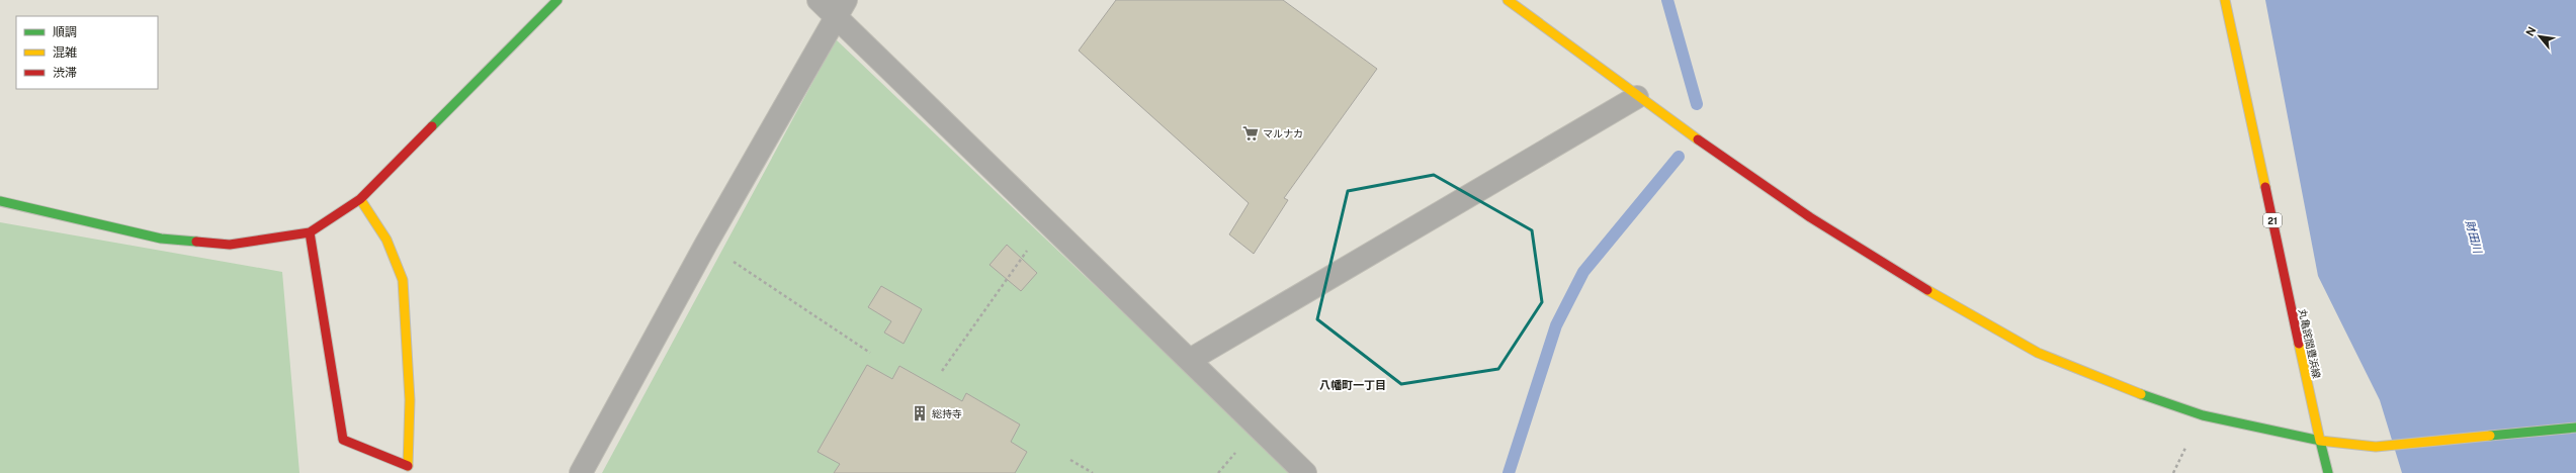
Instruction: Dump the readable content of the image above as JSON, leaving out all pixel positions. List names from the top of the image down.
{
  "streets": {
    "street": ["21", "丸亀詫間豊浜線"]
  },
  "districts": ["八幡町一丁目"],
  "water": ["財田川"],
  "places": {
    "supermarket": ["マルナカ"],
    "building": ["総持寺"]
  },
  "legend": ["順調", "混雑", "渋滞"],
  "north": "top left"
}
